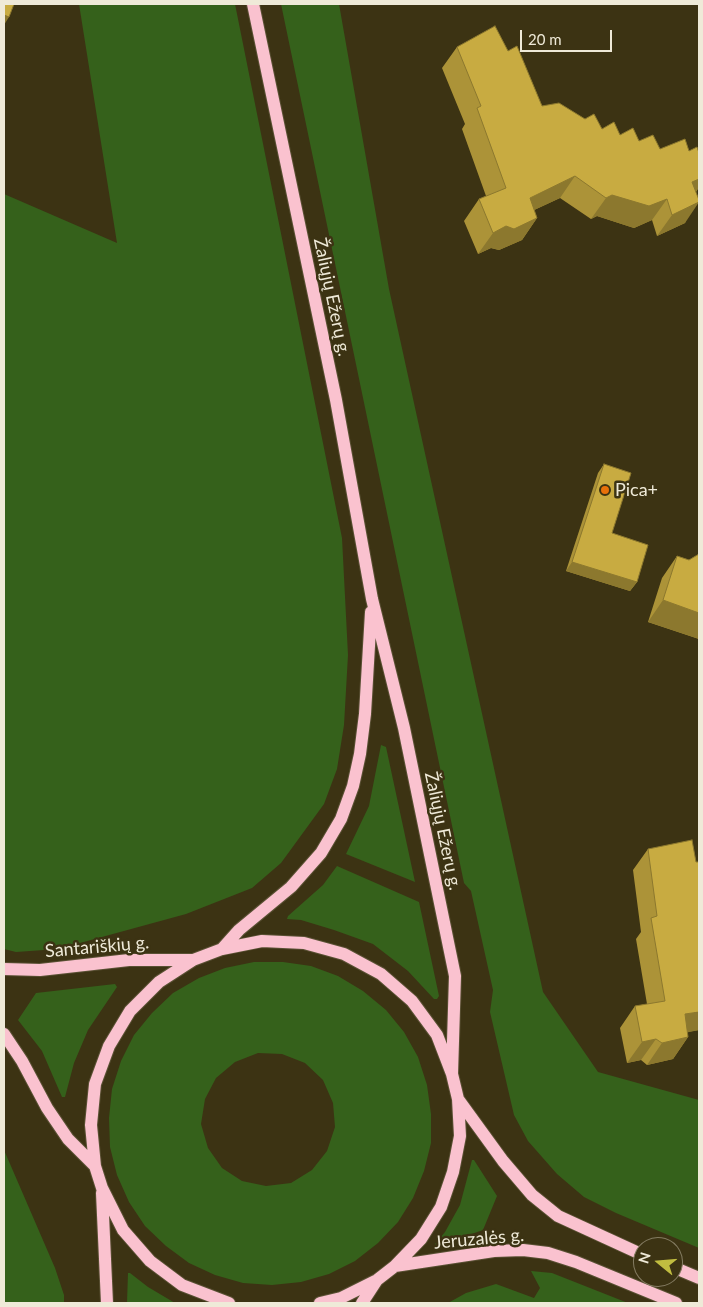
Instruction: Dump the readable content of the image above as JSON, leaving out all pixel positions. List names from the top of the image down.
{
  "streets": {
    "main road": ["Žaliųjų Ežerų g.", "Santariškių g.", "Jeruzalės g."]
  },
  "places": ["Pica+"],
  "scale_bar": "20 m",
  "north": "left"
}
